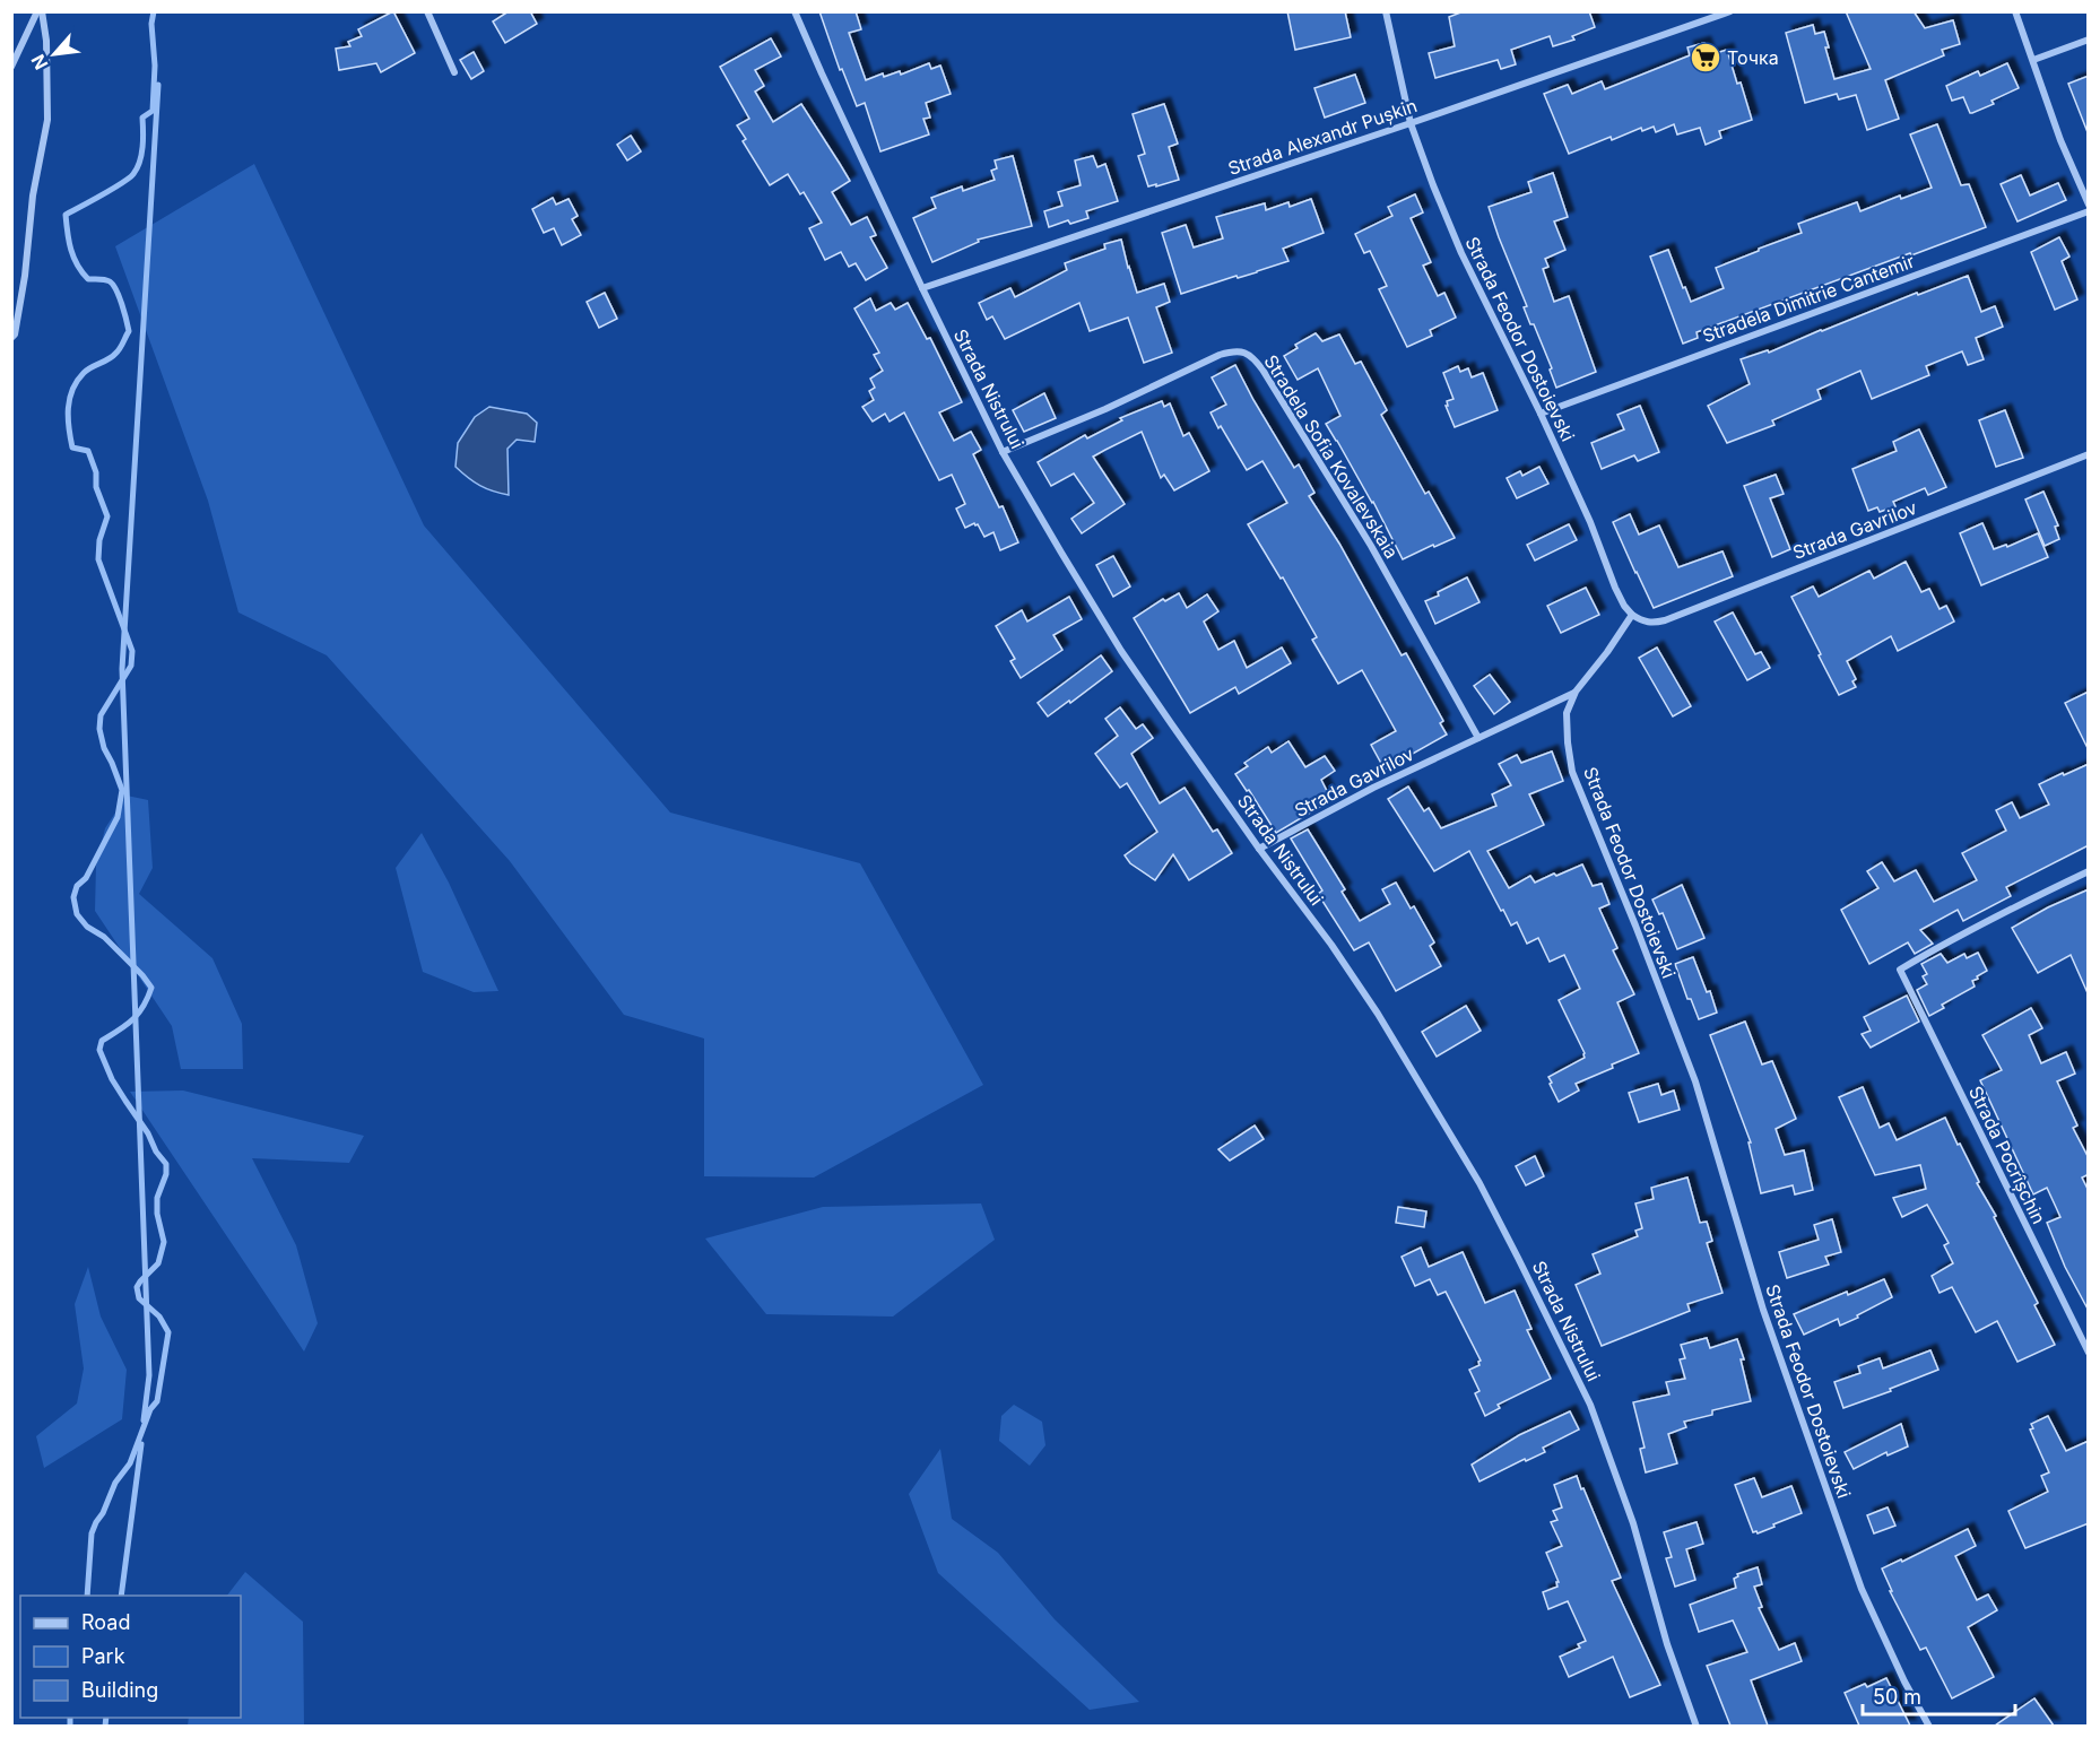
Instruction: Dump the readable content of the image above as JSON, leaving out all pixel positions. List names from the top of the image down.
{
  "streets": {
    "street": [
      "Strada Alexandr Pușkin",
      "Stradela Dimitrie Cantemir",
      "Strada Feodor Dostoievski",
      "Strada Nistrului",
      "Stradela Sofia Kovalevskaia",
      "Strada Gavrilov",
      "Strada Pocrîșchin"
    ]
  },
  "crossings": [
    ["Strada Alexandr Pușkin", "Strada Feodor Dostoievski"],
    ["Strada Alexandr Pușkin", "Strada Nistrului"],
    ["Stradela Dimitrie Cantemir", "Strada Feodor Dostoievski"],
    ["Strada Feodor Dostoievski", "Strada Gavrilov"],
    ["Strada Nistrului", "Stradela Sofia Kovalevskaia"],
    ["Strada Nistrului", "Strada Gavrilov"],
    ["Stradela Sofia Kovalevskaia", "Strada Gavrilov"]
  ],
  "places": {
    "supermarket": ["Точка"]
  },
  "legend": ["Road", "Park", "Building"],
  "scale_bar": "50 m",
  "north": "bottom left"
}
